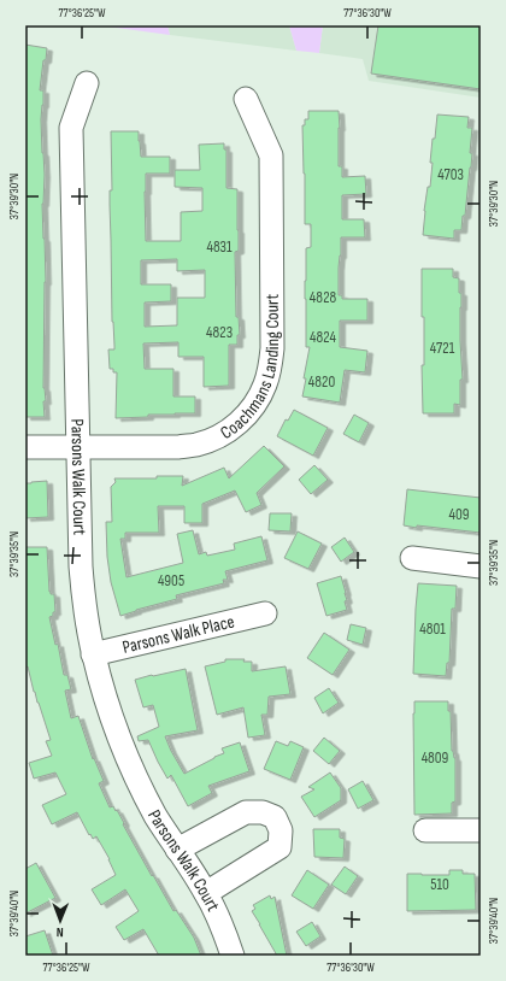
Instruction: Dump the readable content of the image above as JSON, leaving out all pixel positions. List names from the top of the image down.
{
  "streets": {
    "street": ["Coachmans Landing Court", "Parsons Walk Court", "Parsons Walk Place"]
  },
  "crossings": [
    ["Coachmans Landing Court", "Parsons Walk Court"],
    ["Parsons Walk Court", "Parsons Walk Place"]
  ],
  "house_numbers": [
    "4703",
    "4831",
    "4828",
    "4823",
    "4824",
    "4721",
    "4820",
    "409",
    "4905",
    "4801",
    "4809",
    "510"
  ],
  "north": "bottom",
  "coordinates": [
    "77°36'25\"W",
    "77°36'30\"W",
    "37°39'30\"N",
    "37°39'35\"N",
    "37°39'40\"N"
  ]
}
